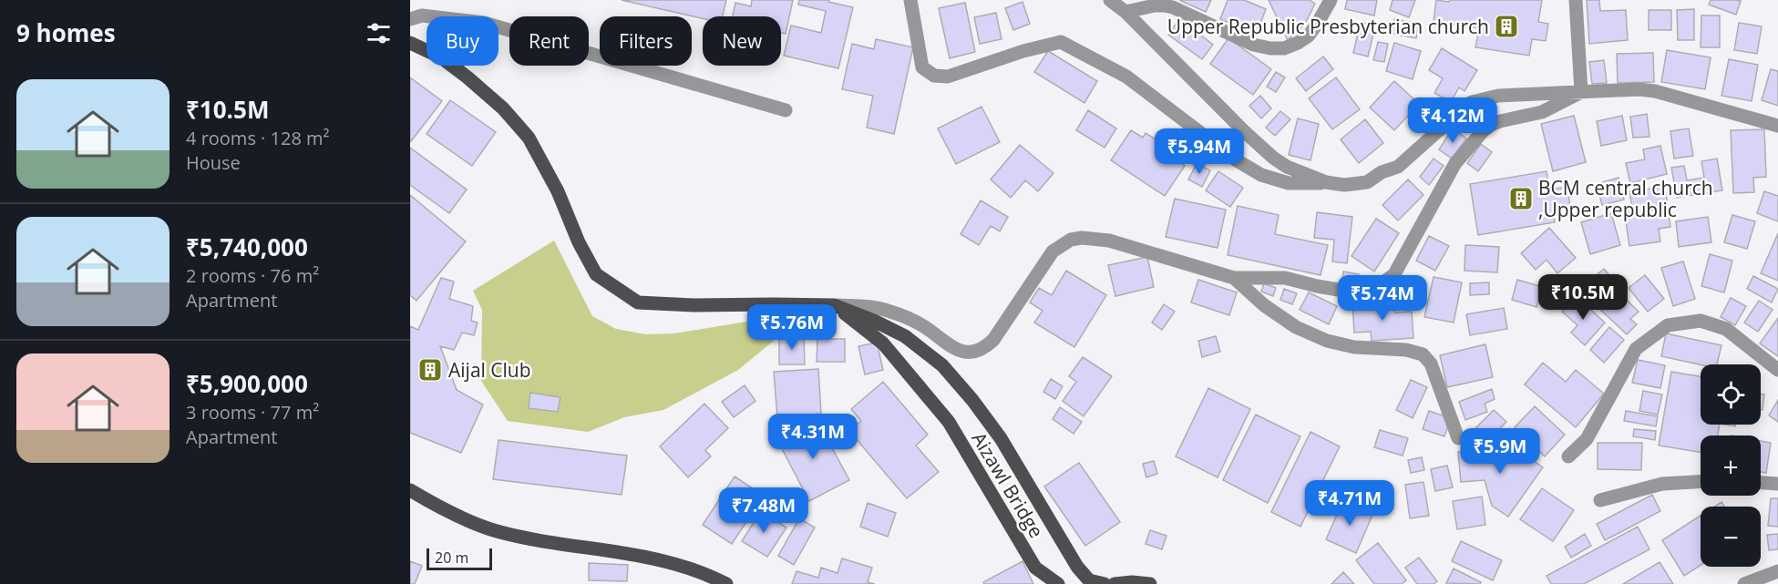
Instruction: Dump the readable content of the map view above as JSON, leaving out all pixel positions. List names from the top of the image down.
{
  "streets": {
    "main road": ["Aizawl Bridge"]
  },
  "places": {
    "building": ["Upper Republic Presbyterian church", "BCM central church ,Upper republic", "Aijal Club"]
  },
  "scale_bar": "20 m",
  "page": {
    "heading": "9 homes",
    "chip": [
      "Buy",
      "Rent",
      "Filters",
      "New"
    ],
    "list": [
      {
        "name": "₹10.5M",
        "note": "4 rooms · 128 m² · House"
      },
      {
        "name": "₹5,740,000",
        "note": "2 rooms · 76 m² · Apartment"
      },
      {
        "name": "₹5,900,000",
        "note": "3 rooms · 77 m² · Apartment"
      }
    ],
    "price": [
      "₹4.12M",
      "₹5.94M",
      "₹10.5M",
      "₹5.74M",
      "₹5.76M",
      "₹4.31M",
      "₹5.9M",
      "₹4.71M",
      "₹7.48M"
    ],
    "map_buttons": ["+", "−"],
    "scale": "20 m"
  }
}
